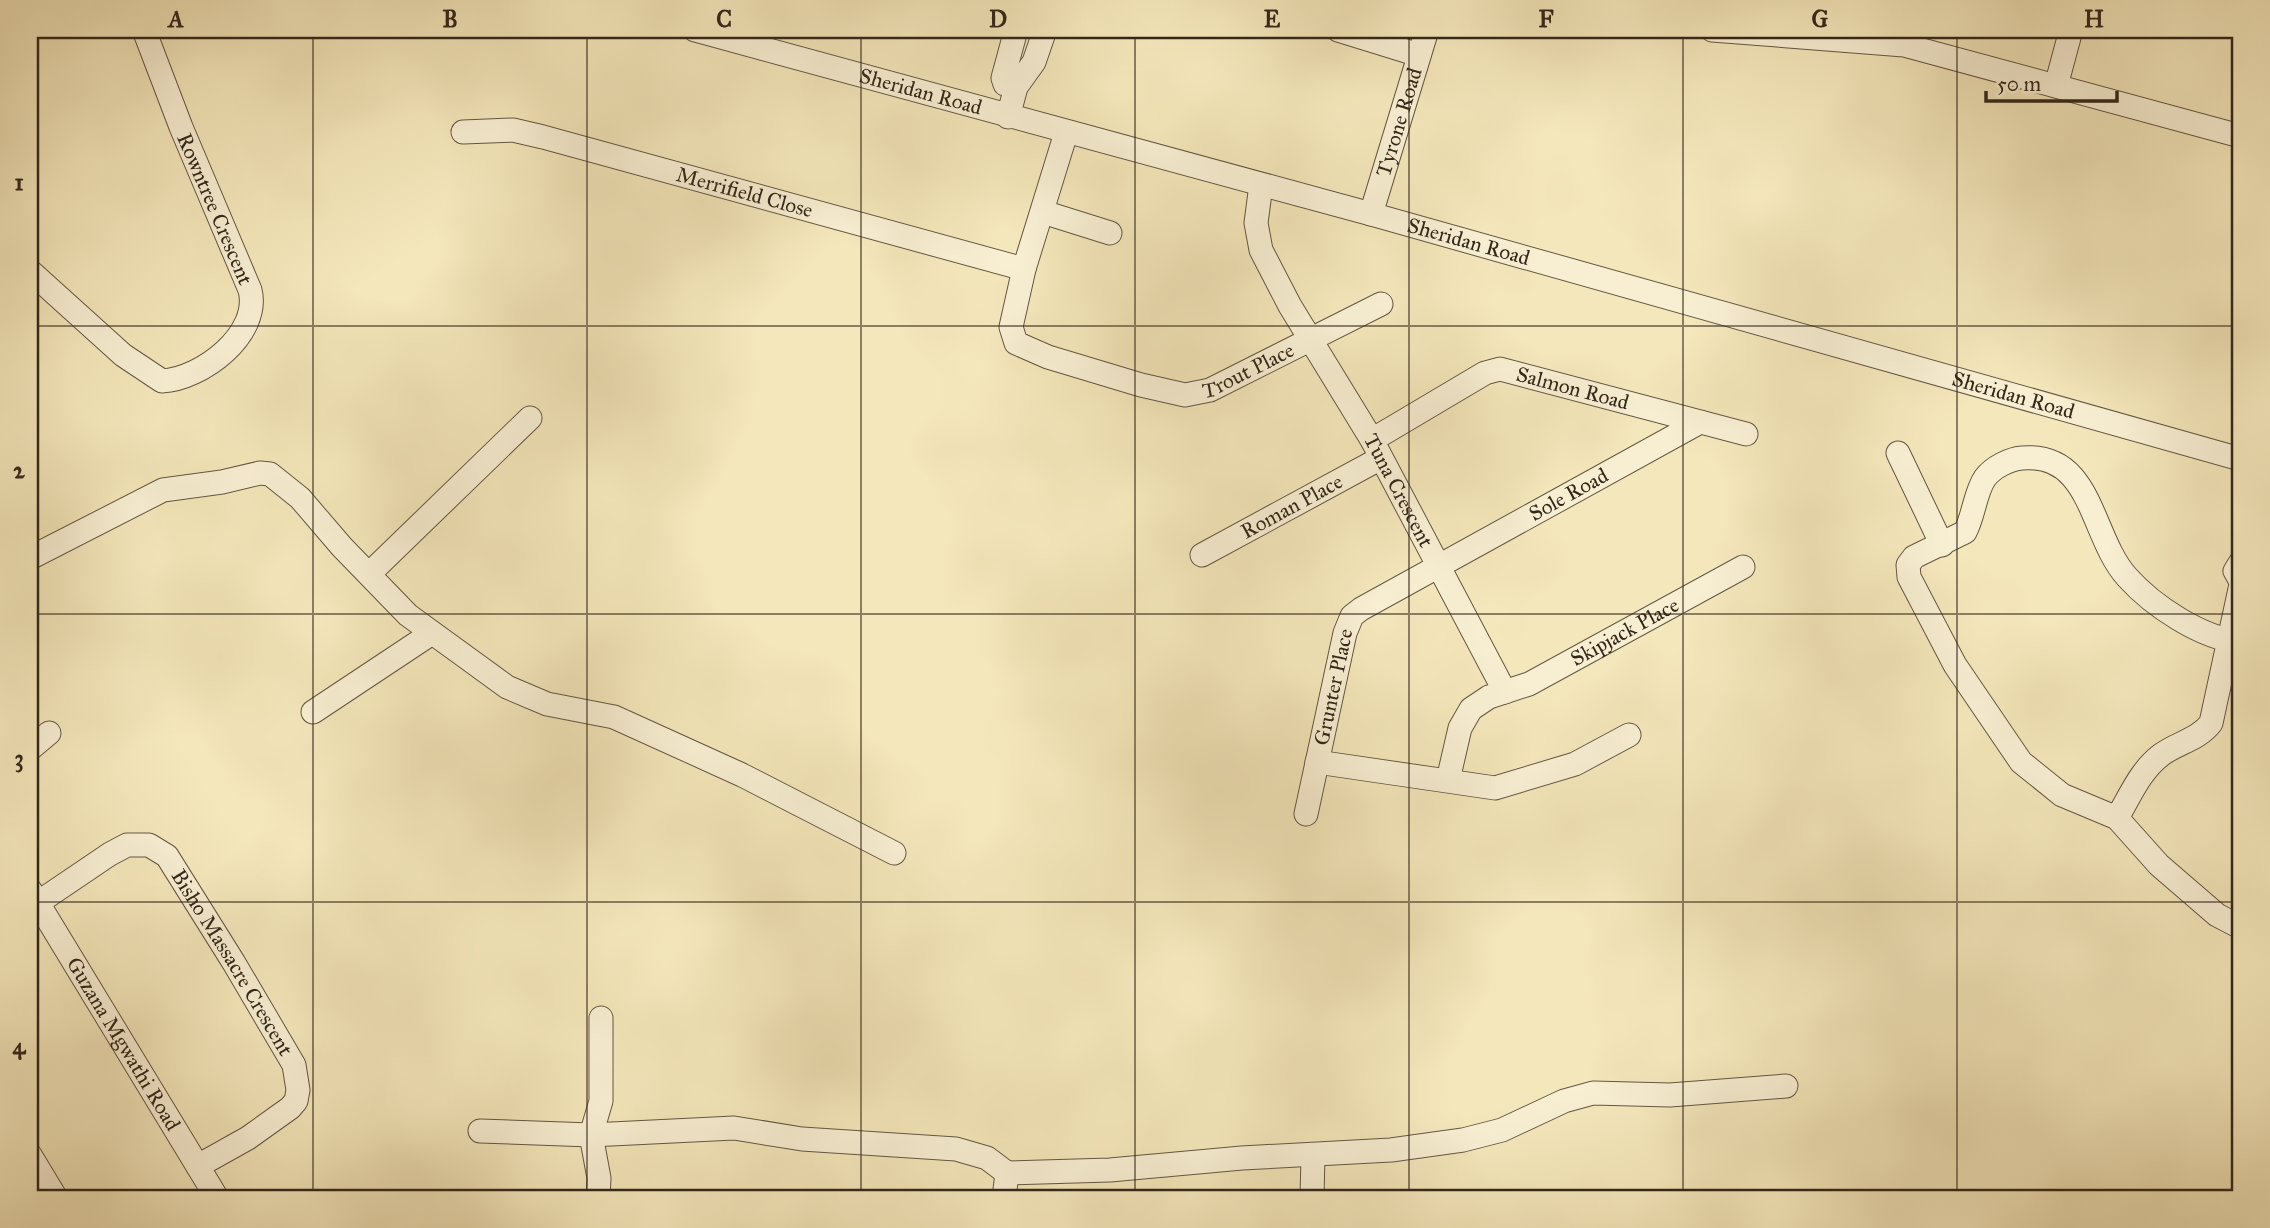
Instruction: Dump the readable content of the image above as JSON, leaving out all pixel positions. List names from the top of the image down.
{
  "streets": {
    "street": [
      "Sheridan Road",
      "Tyrone Road",
      "Merrifield Close",
      "Rowntree Crescent",
      "Trout Place",
      "Salmon Road",
      "Tuna Crescent",
      "Sole Road",
      "Roman Place",
      "Skipjack Place",
      "Grunter Place",
      "Bisho Massacre Crescent",
      "Guzana Mgwathi Road"
    ]
  },
  "crossings": [
    ["Sheridan Road", "Tyrone Road"],
    ["Sheridan Road", "Tuna Crescent"],
    ["Merrifield Close", "Trout Place"],
    ["Trout Place", "Tuna Crescent"],
    ["Salmon Road", "Tuna Crescent"],
    ["Salmon Road", "Sole Road"],
    ["Salmon Road", "Roman Place"],
    ["Tuna Crescent", "Sole Road"],
    ["Tuna Crescent", "Roman Place"],
    ["Tuna Crescent", "Skipjack Place"],
    ["Tuna Crescent", "Grunter Place"],
    ["Sole Road", "Grunter Place"],
    ["Bisho Massacre Crescent", "Guzana Mgwathi Road"]
  ],
  "scale_bar": "50 m",
  "grid": {
    "columns": [
      "A",
      "B",
      "C",
      "D",
      "E",
      "F",
      "G",
      "H"
    ],
    "rows": [
      "1",
      "2",
      "3",
      "4"
    ]
  }
}
